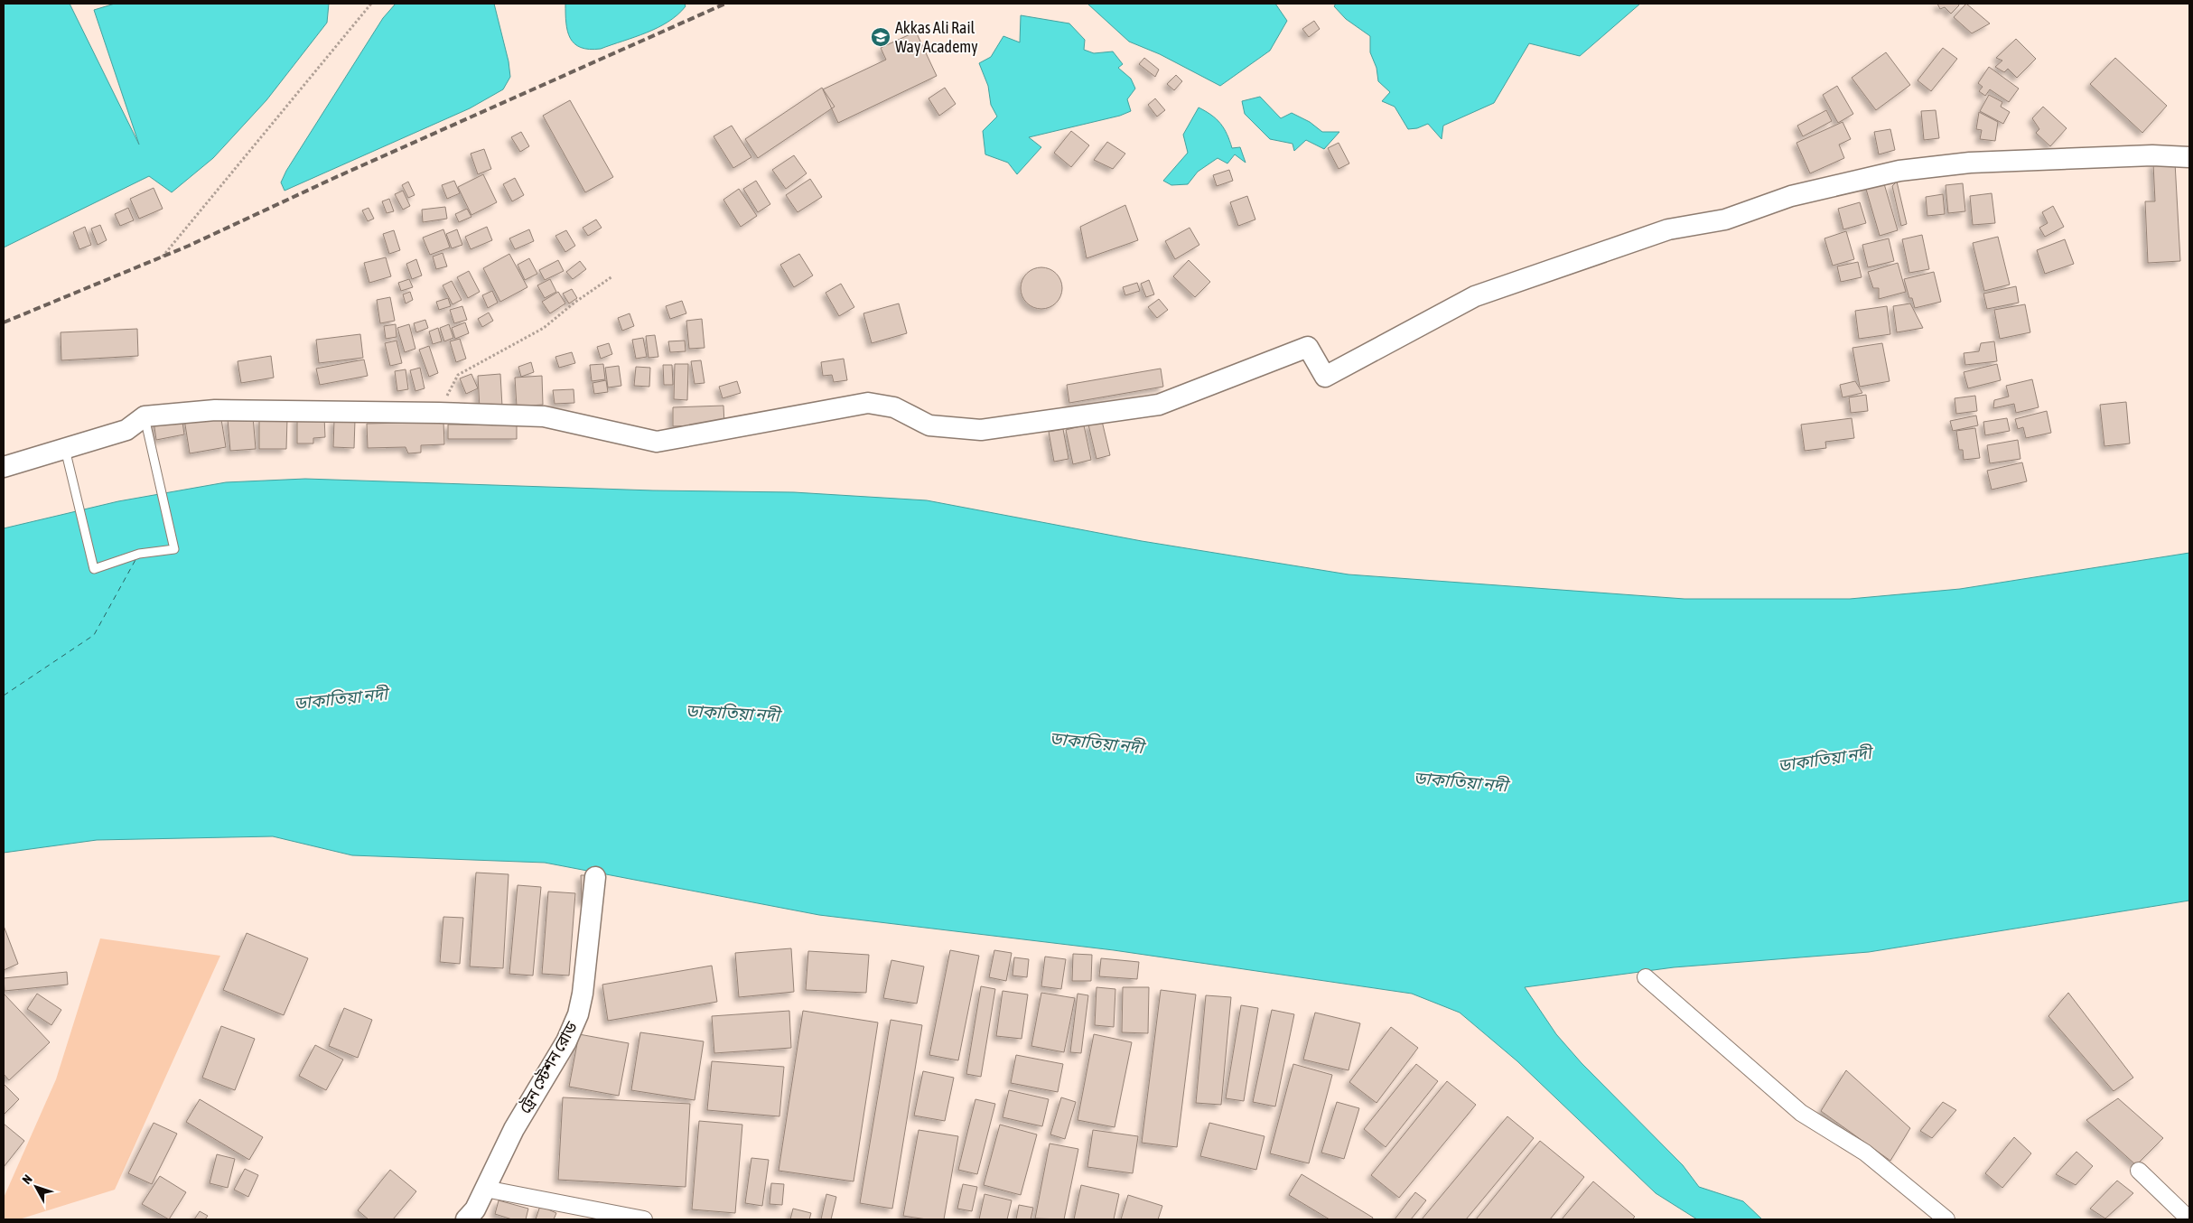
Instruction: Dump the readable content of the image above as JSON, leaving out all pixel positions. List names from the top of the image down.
{
  "streets": {
    "street": ["ট্রেন স্টেশন রোড"]
  },
  "water": ["ডাকাতিয়া নদী"],
  "places": {
    "school or university": ["Akkas Ali Rail Way Academy"]
  },
  "north": "top left"
}
